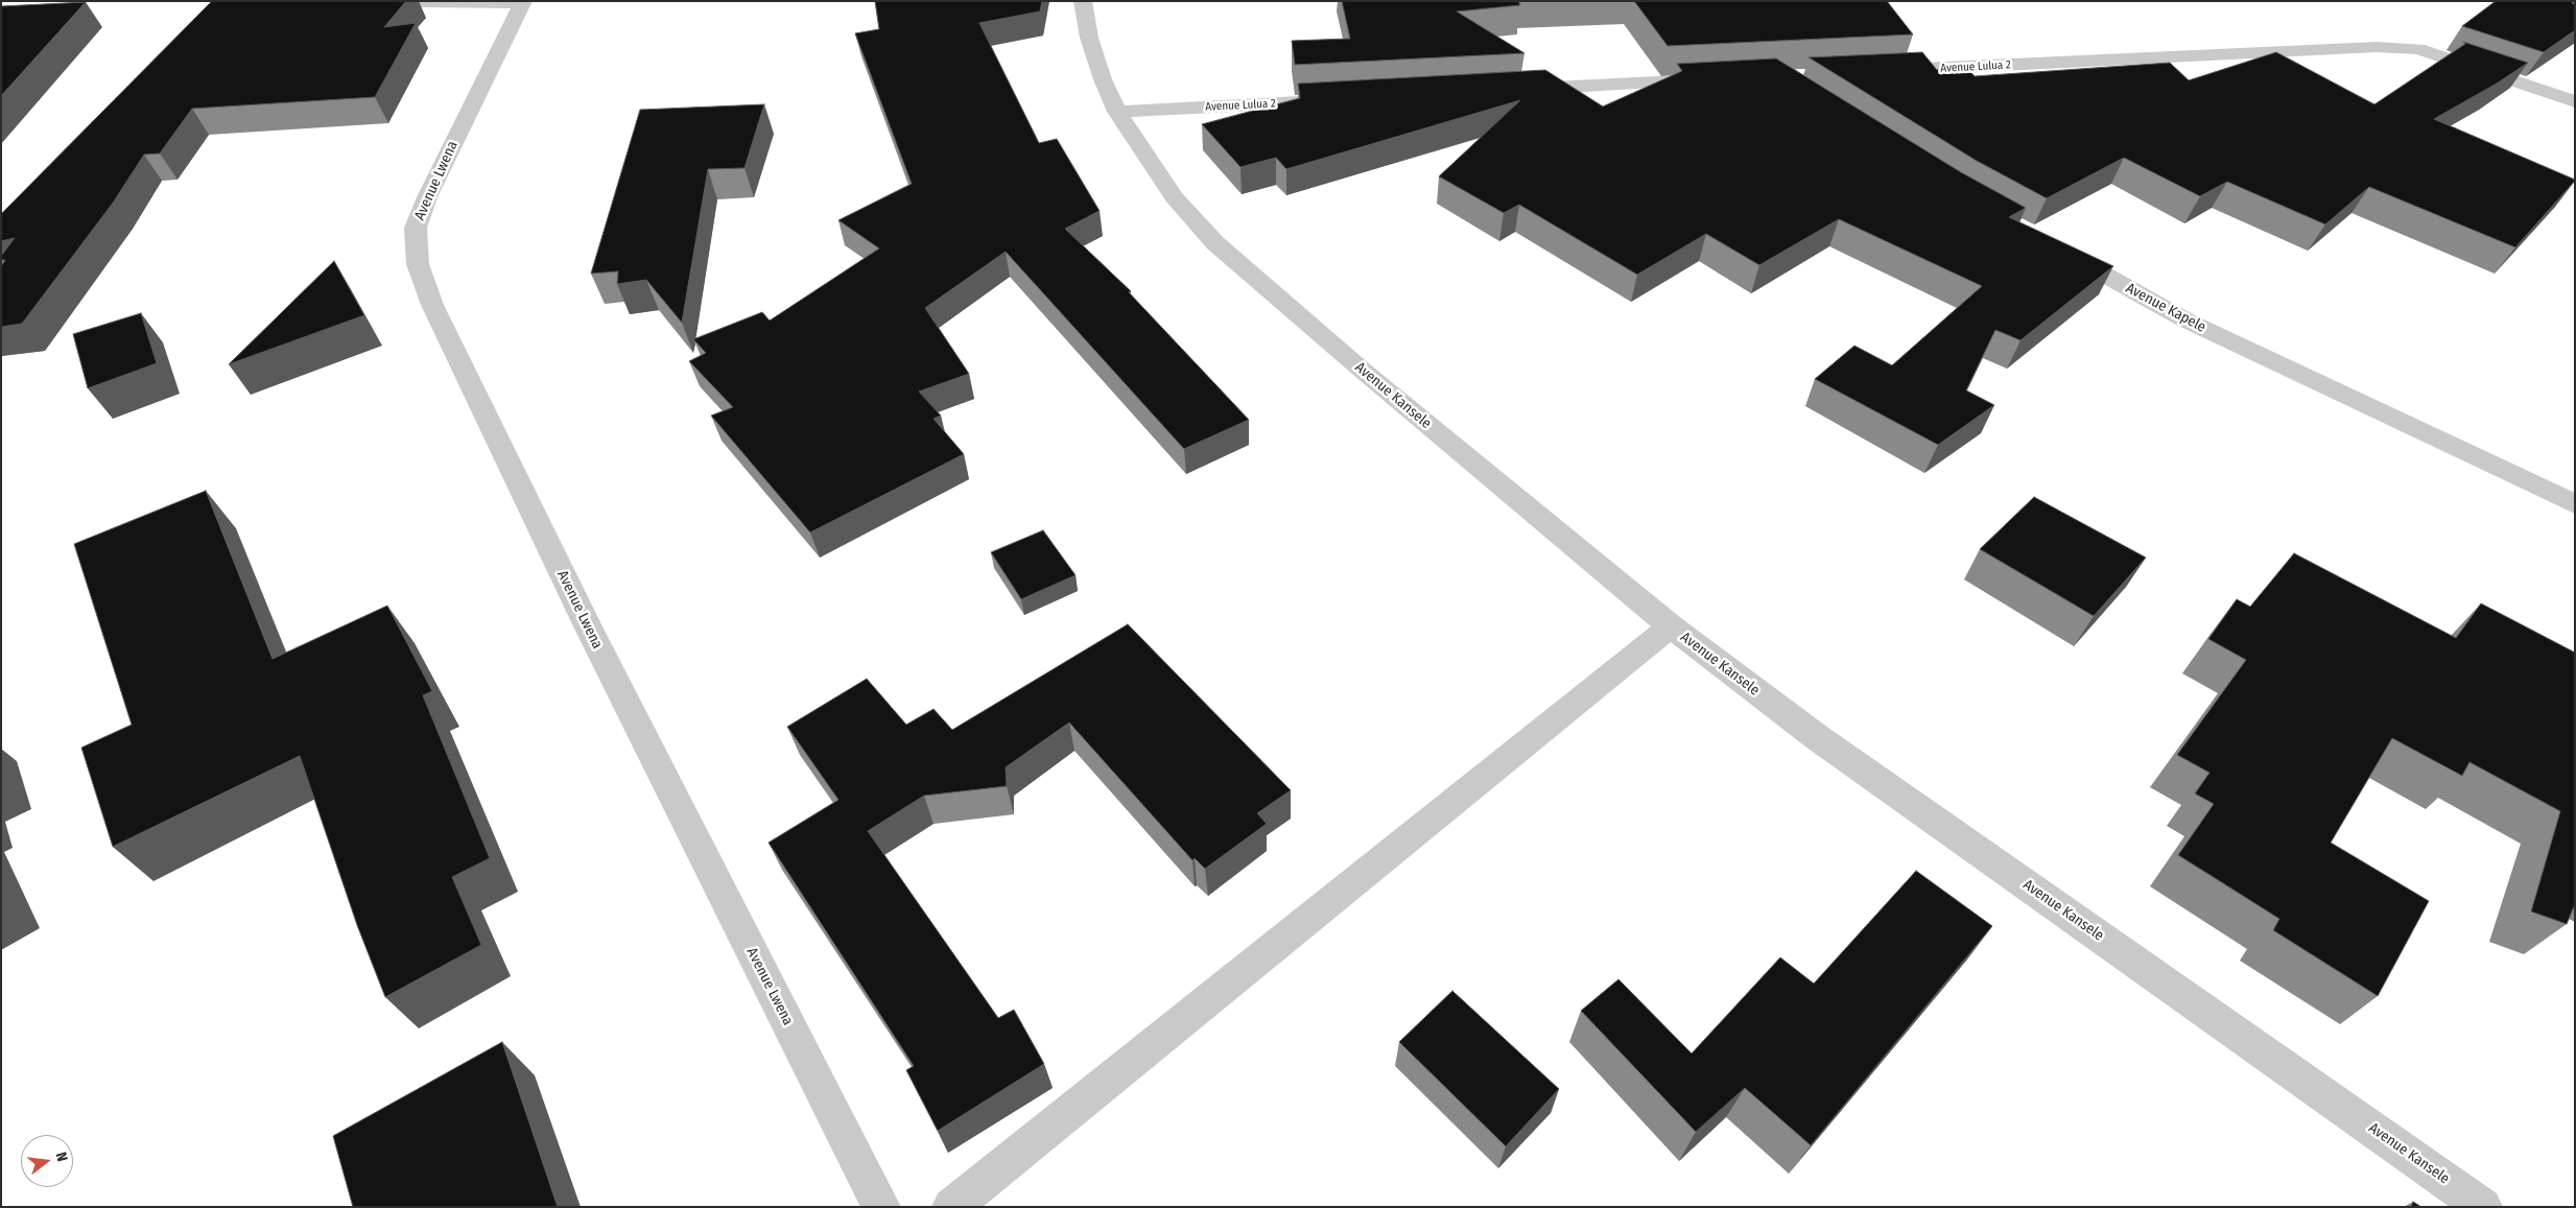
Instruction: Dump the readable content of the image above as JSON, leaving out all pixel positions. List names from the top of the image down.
{
  "streets": {
    "street": [
      "Avenue Lulua 2",
      "Avenue Lwena",
      "Avenue Kapele",
      "Avenue Kansele"
    ]
  },
  "crossings": [
    ["Avenue Lulua 2", "Avenue Kansele"]
  ],
  "north": "right"
}
